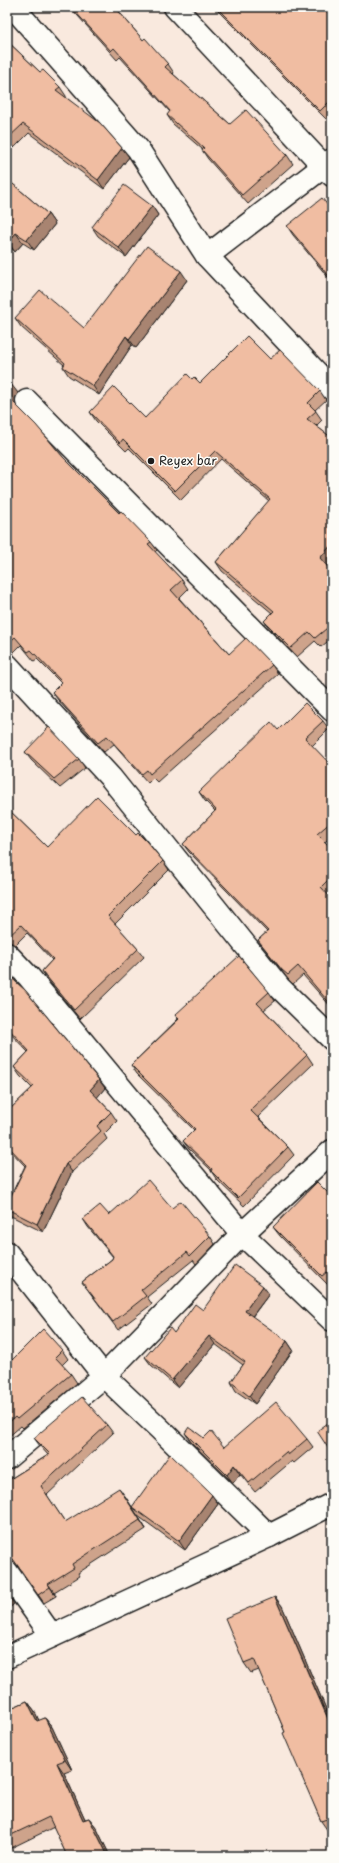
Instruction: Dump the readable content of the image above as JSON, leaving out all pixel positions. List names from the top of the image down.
{
  "places": ["Reyex bar"]
}
